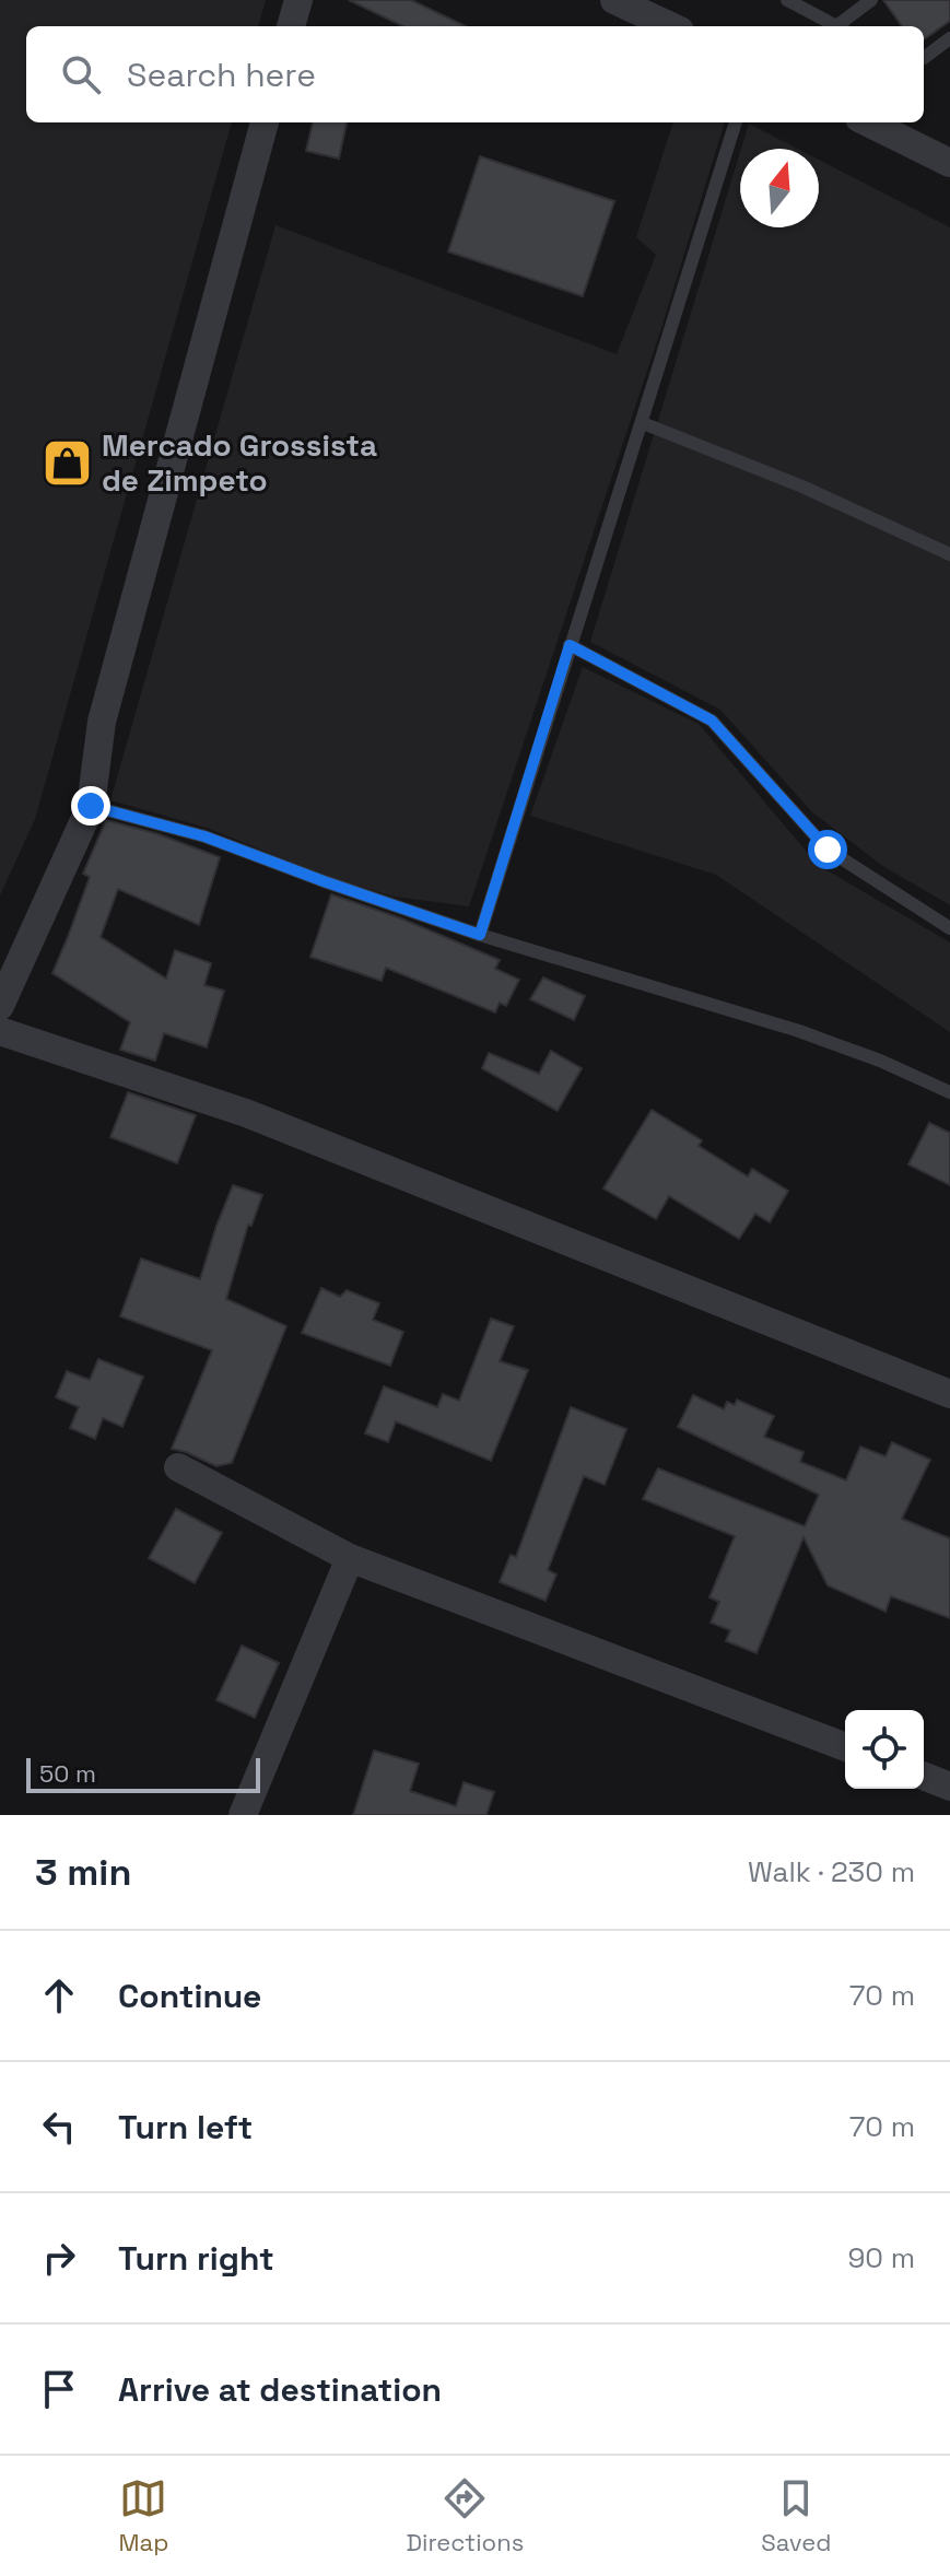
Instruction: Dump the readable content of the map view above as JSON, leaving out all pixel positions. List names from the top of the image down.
{
  "places": {
    "shop": ["Mercado Grossista de Zimpeto"]
  },
  "scale_bar": "50 m",
  "north": "top",
  "page": {
    "search": "Search here",
    "scale": "50 m",
    "heading": ["3 min", "Walk · 230 m"],
    "list": [
      ["Continue", "70 m"],
      ["Turn left", "70 m"],
      ["Turn right", "90 m"],
      "Arrive at destination"
    ],
    "nav": ["Map", "Directions", "Saved"]
  }
}
